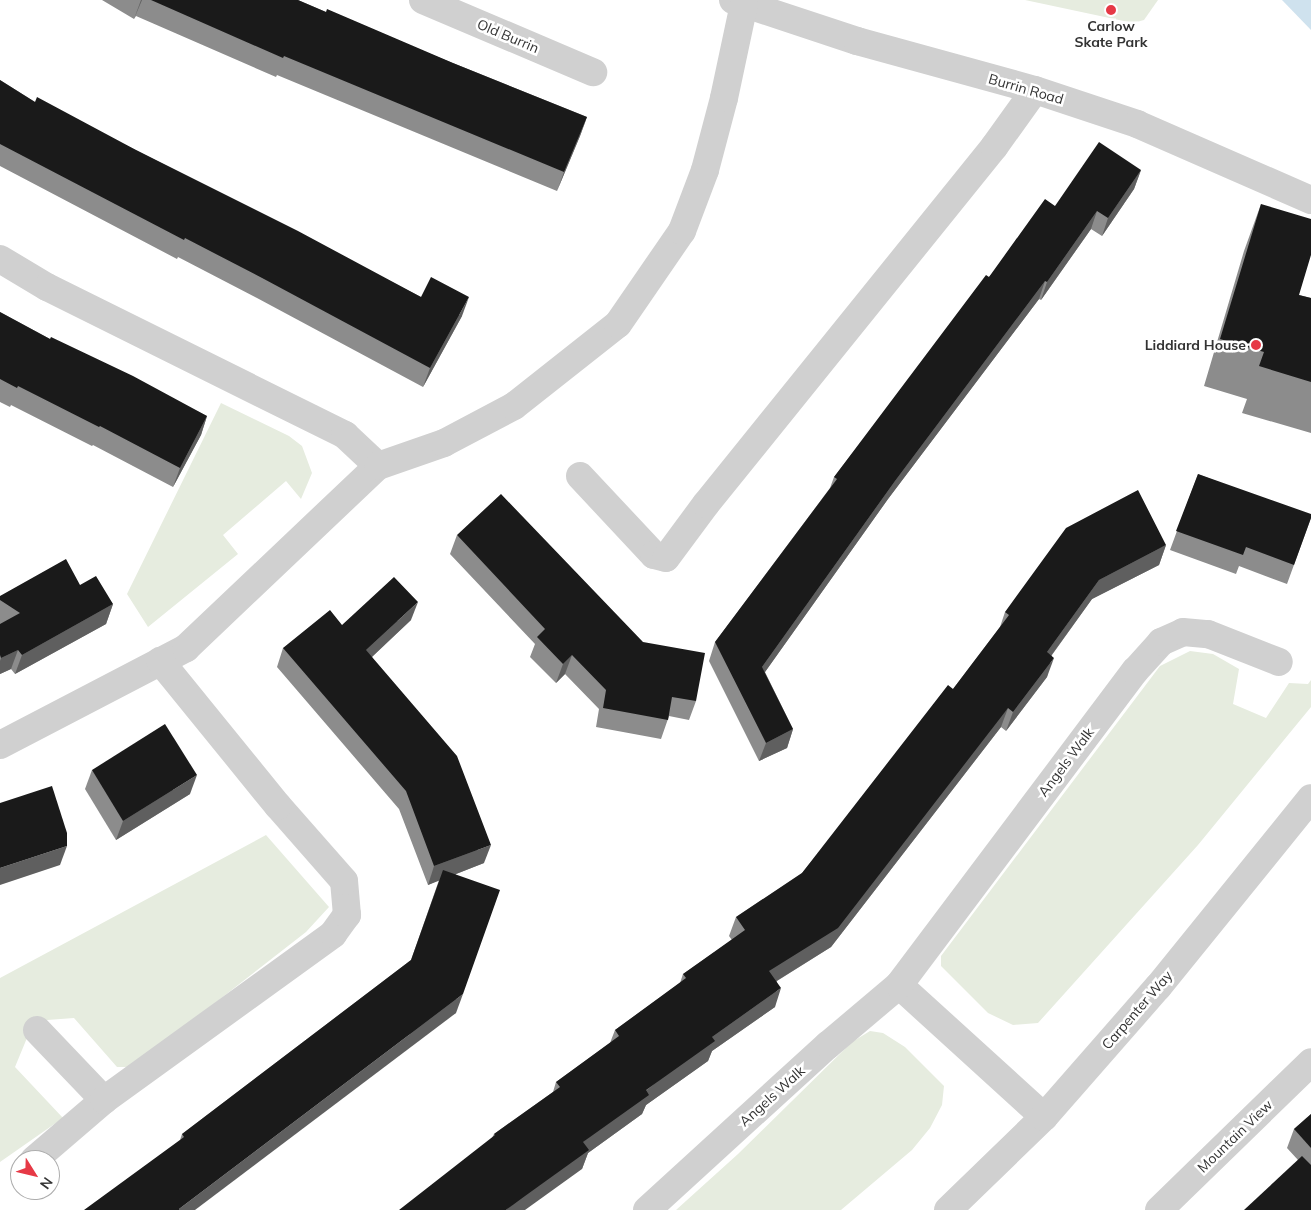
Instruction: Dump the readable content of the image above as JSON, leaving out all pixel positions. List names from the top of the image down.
{
  "streets": {
    "street": [
      "Old Burrin",
      "Burrin Road",
      "Angels Walk",
      "Carpenter Way",
      "Mountain View"
    ]
  },
  "places": ["Carlow Skate Park", "Liddiard House"],
  "north": "bottom right"
}
